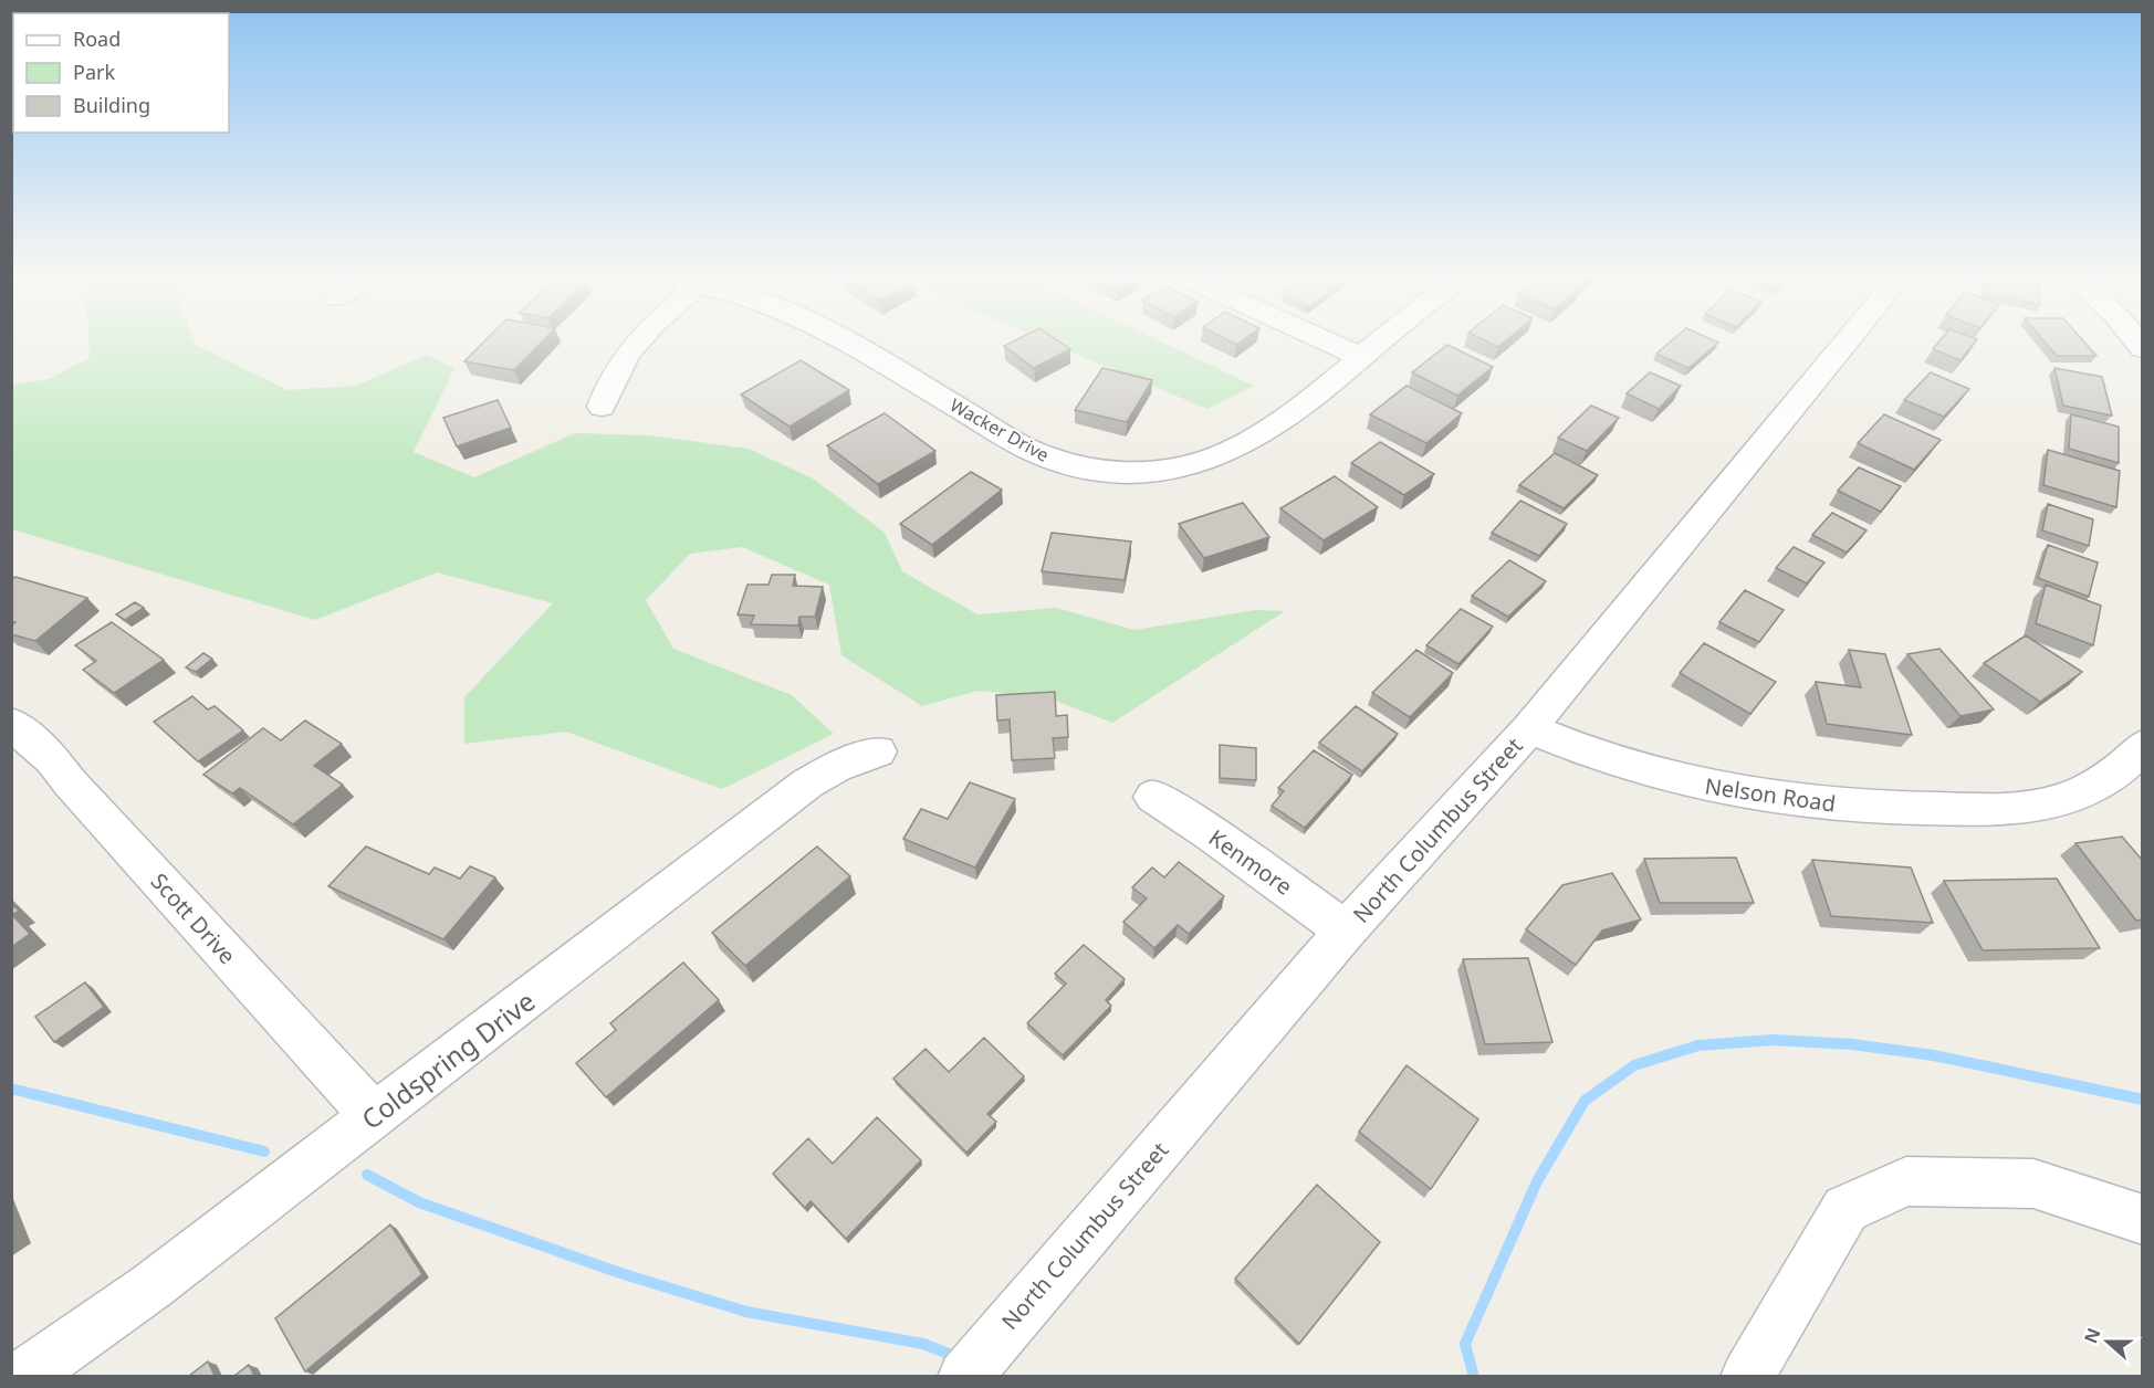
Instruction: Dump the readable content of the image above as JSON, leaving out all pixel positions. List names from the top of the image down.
{
  "streets": {
    "street": [
      "Wacker Drive",
      "Nelson Road",
      "North Columbus Street",
      "Kenmore",
      "Scott Drive",
      "Coldspring Drive"
    ]
  },
  "crossings": [
    ["Nelson Road", "North Columbus Street"],
    ["North Columbus Street", "Kenmore"],
    ["Scott Drive", "Coldspring Drive"]
  ],
  "legend": ["Road", "Park", "Building"],
  "north": "left"
}
